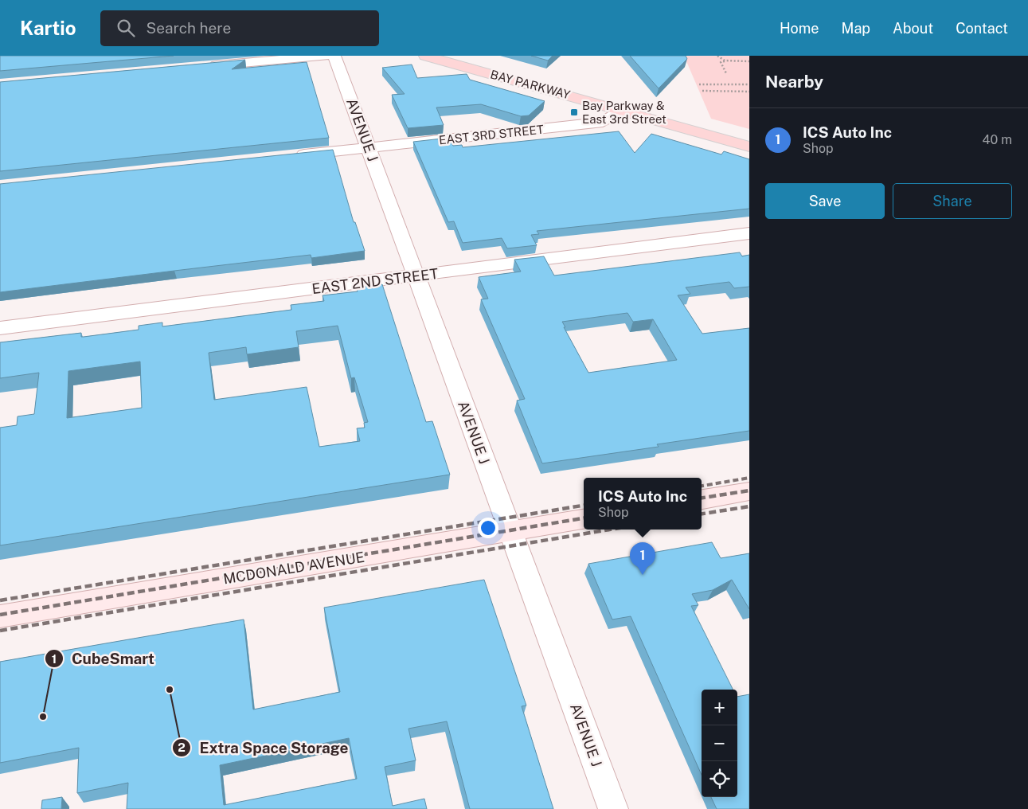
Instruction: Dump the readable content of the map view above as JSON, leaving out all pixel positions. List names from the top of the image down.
{
  "streets": {
    "main road": ["BAY PARKWAY", "MCDONALD AVENUE"],
    "street": ["AVENUE J", "EAST 3RD STREET", "EAST 2ND STREET"]
  },
  "crossings": [
    ["BAY PARKWAY", "EAST 3RD STREET"],
    ["AVENUE J", "EAST 3RD STREET"],
    ["AVENUE J", "EAST 2ND STREET"],
    ["AVENUE J", "MCDONALD AVENUE"]
  ],
  "places": {
    "transit": ["Bay Parkway & East 3rd Street"],
    "other": ["Extra Space Storage", "CubeSmart"]
  },
  "page": {
    "header": "Kartio",
    "search": "Search here",
    "nav": [
      "Home",
      "Map",
      "About",
      "Contact"
    ],
    "heading": "Nearby",
    "list": [
      {
        "mark": "1",
        "name": "ICS Auto Inc",
        "note": "Shop",
        "value": "40 m"
      }
    ],
    "buttons": ["Save", "Share"],
    "popup": ["ICS Auto Inc", "Shop"],
    "pins": "1",
    "map_buttons": ["+", "−"]
  }
}
